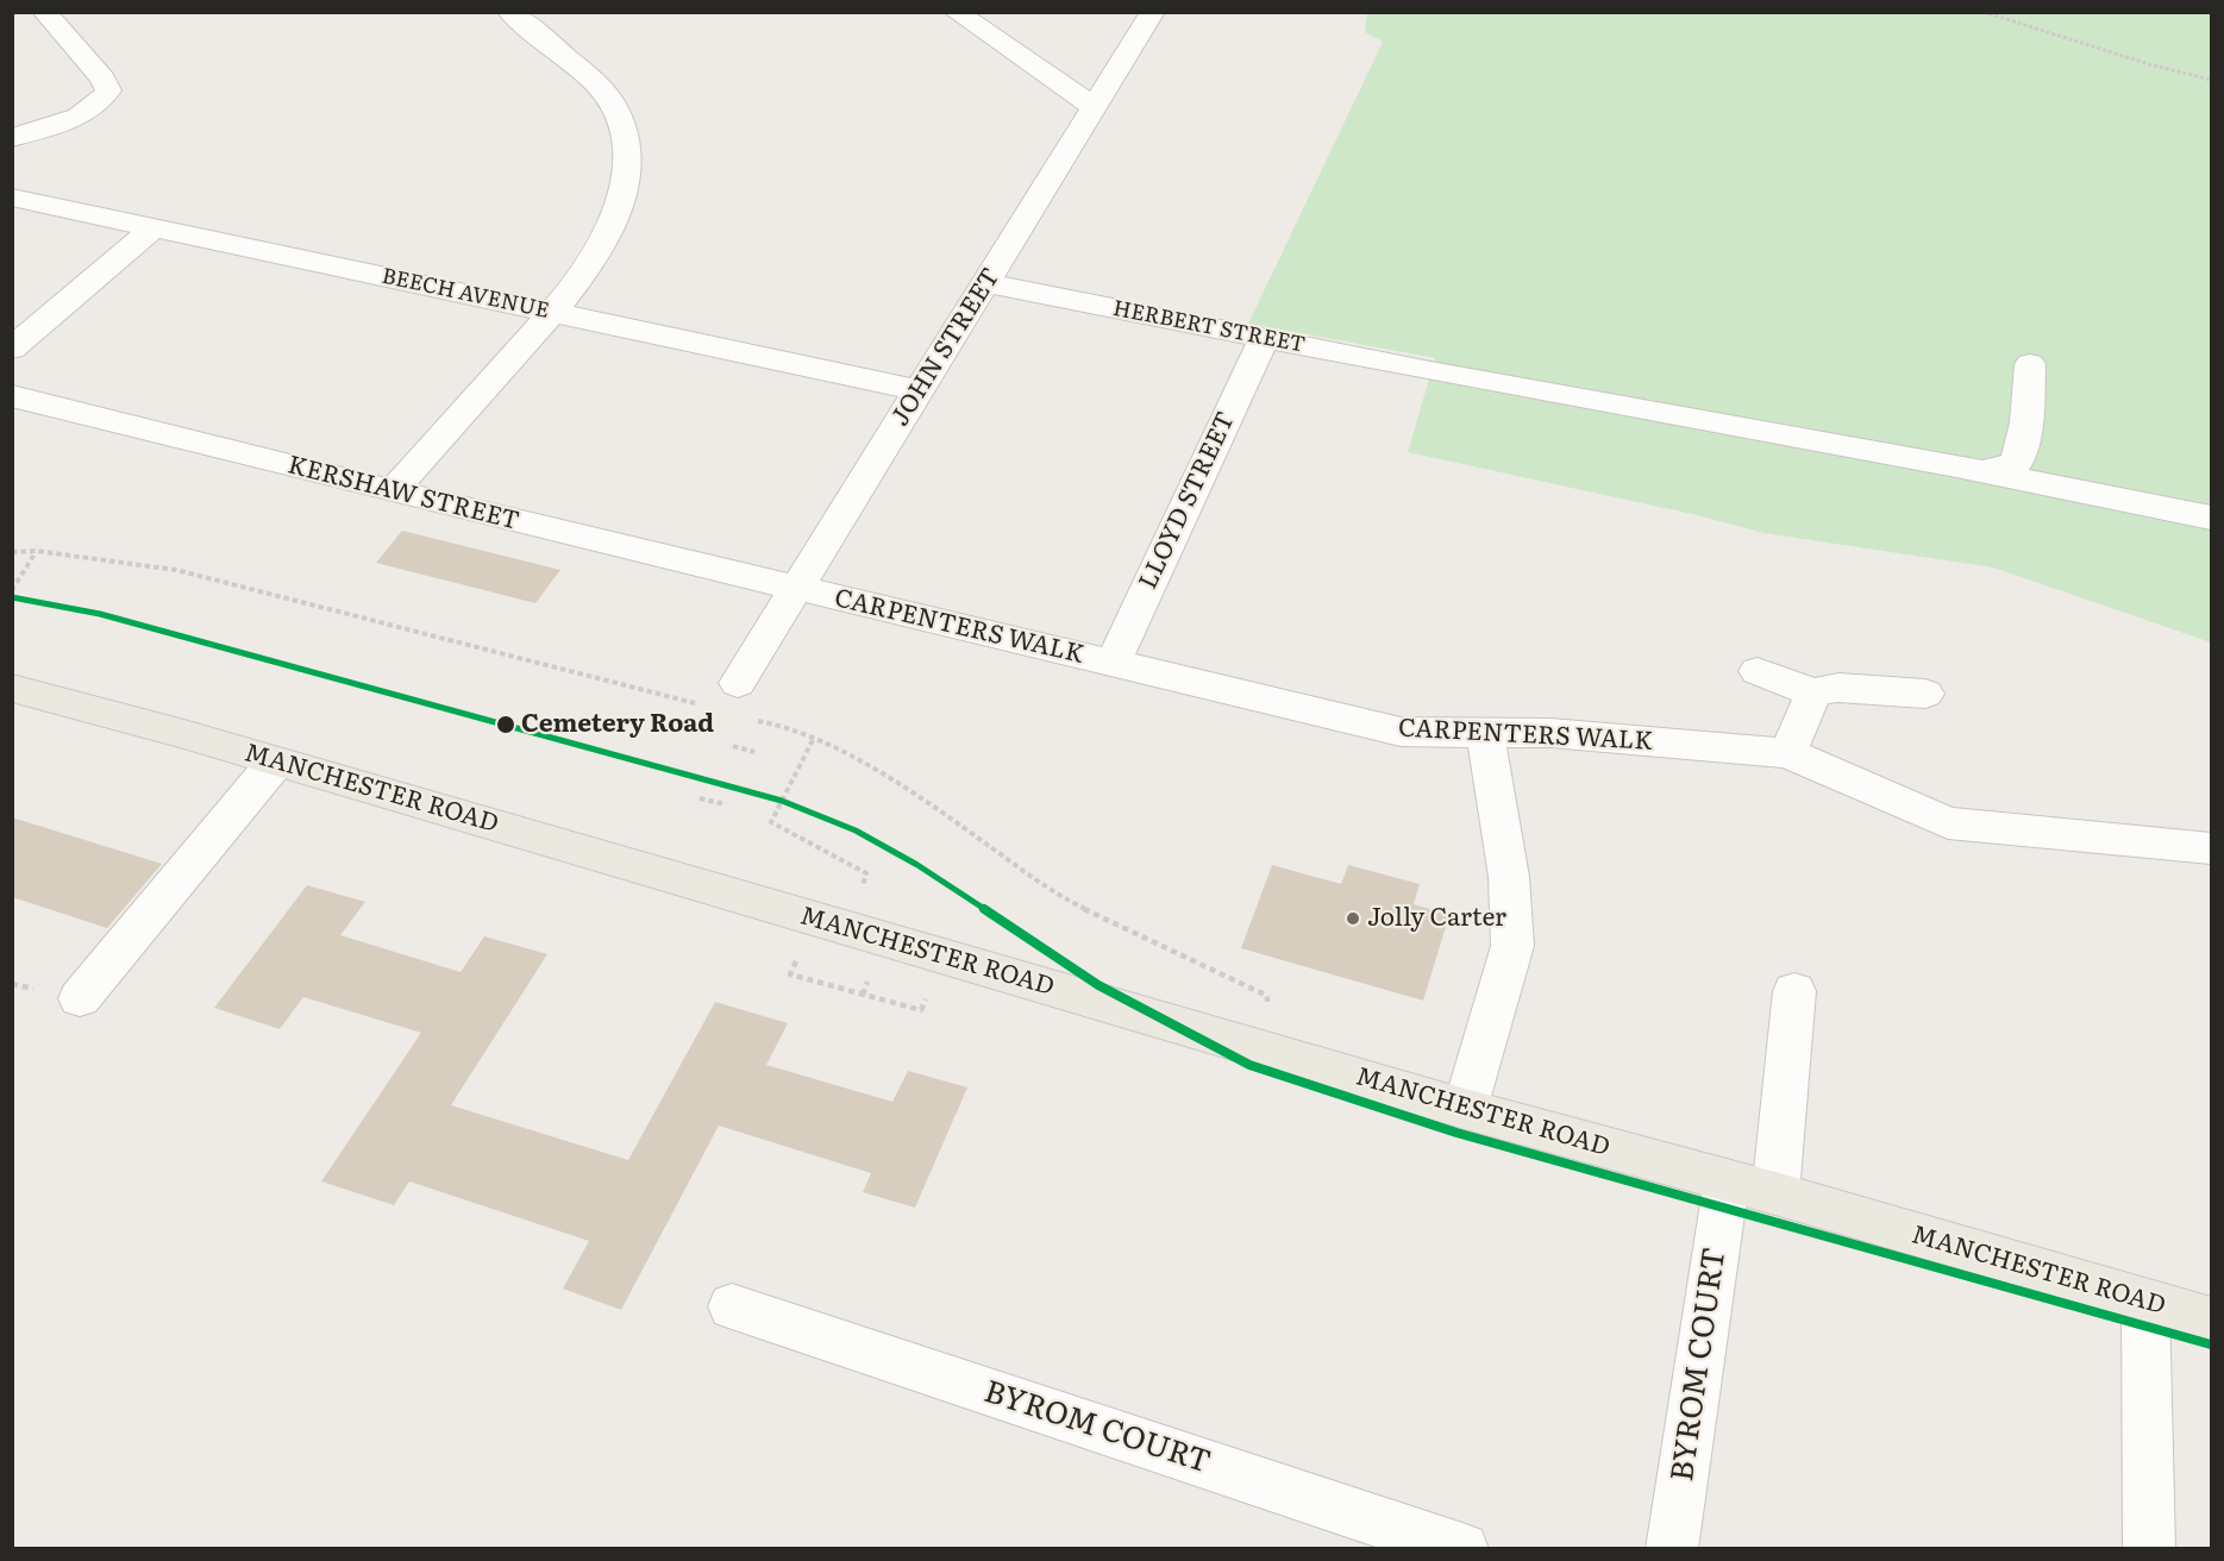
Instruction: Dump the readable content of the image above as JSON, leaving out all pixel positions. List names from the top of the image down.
{
  "streets": {
    "main road": ["MANCHESTER ROAD"],
    "street": [
      "BEECH AVENUE",
      "HERBERT STREET",
      "JOHN STREET",
      "KERSHAW STREET",
      "LLOYD STREET",
      "CARPENTERS WALK",
      "BYROM COURT"
    ]
  },
  "crossings": [
    ["BEECH AVENUE", "JOHN STREET"],
    ["HERBERT STREET", "JOHN STREET"],
    ["HERBERT STREET", "LLOYD STREET"],
    ["JOHN STREET", "KERSHAW STREET"],
    ["JOHN STREET", "CARPENTERS WALK"],
    ["KERSHAW STREET", "CARPENTERS WALK"],
    ["LLOYD STREET", "CARPENTERS WALK"],
    ["MANCHESTER ROAD", "BYROM COURT"]
  ],
  "places": ["Cemetery Road", "Jolly Carter"]
}
